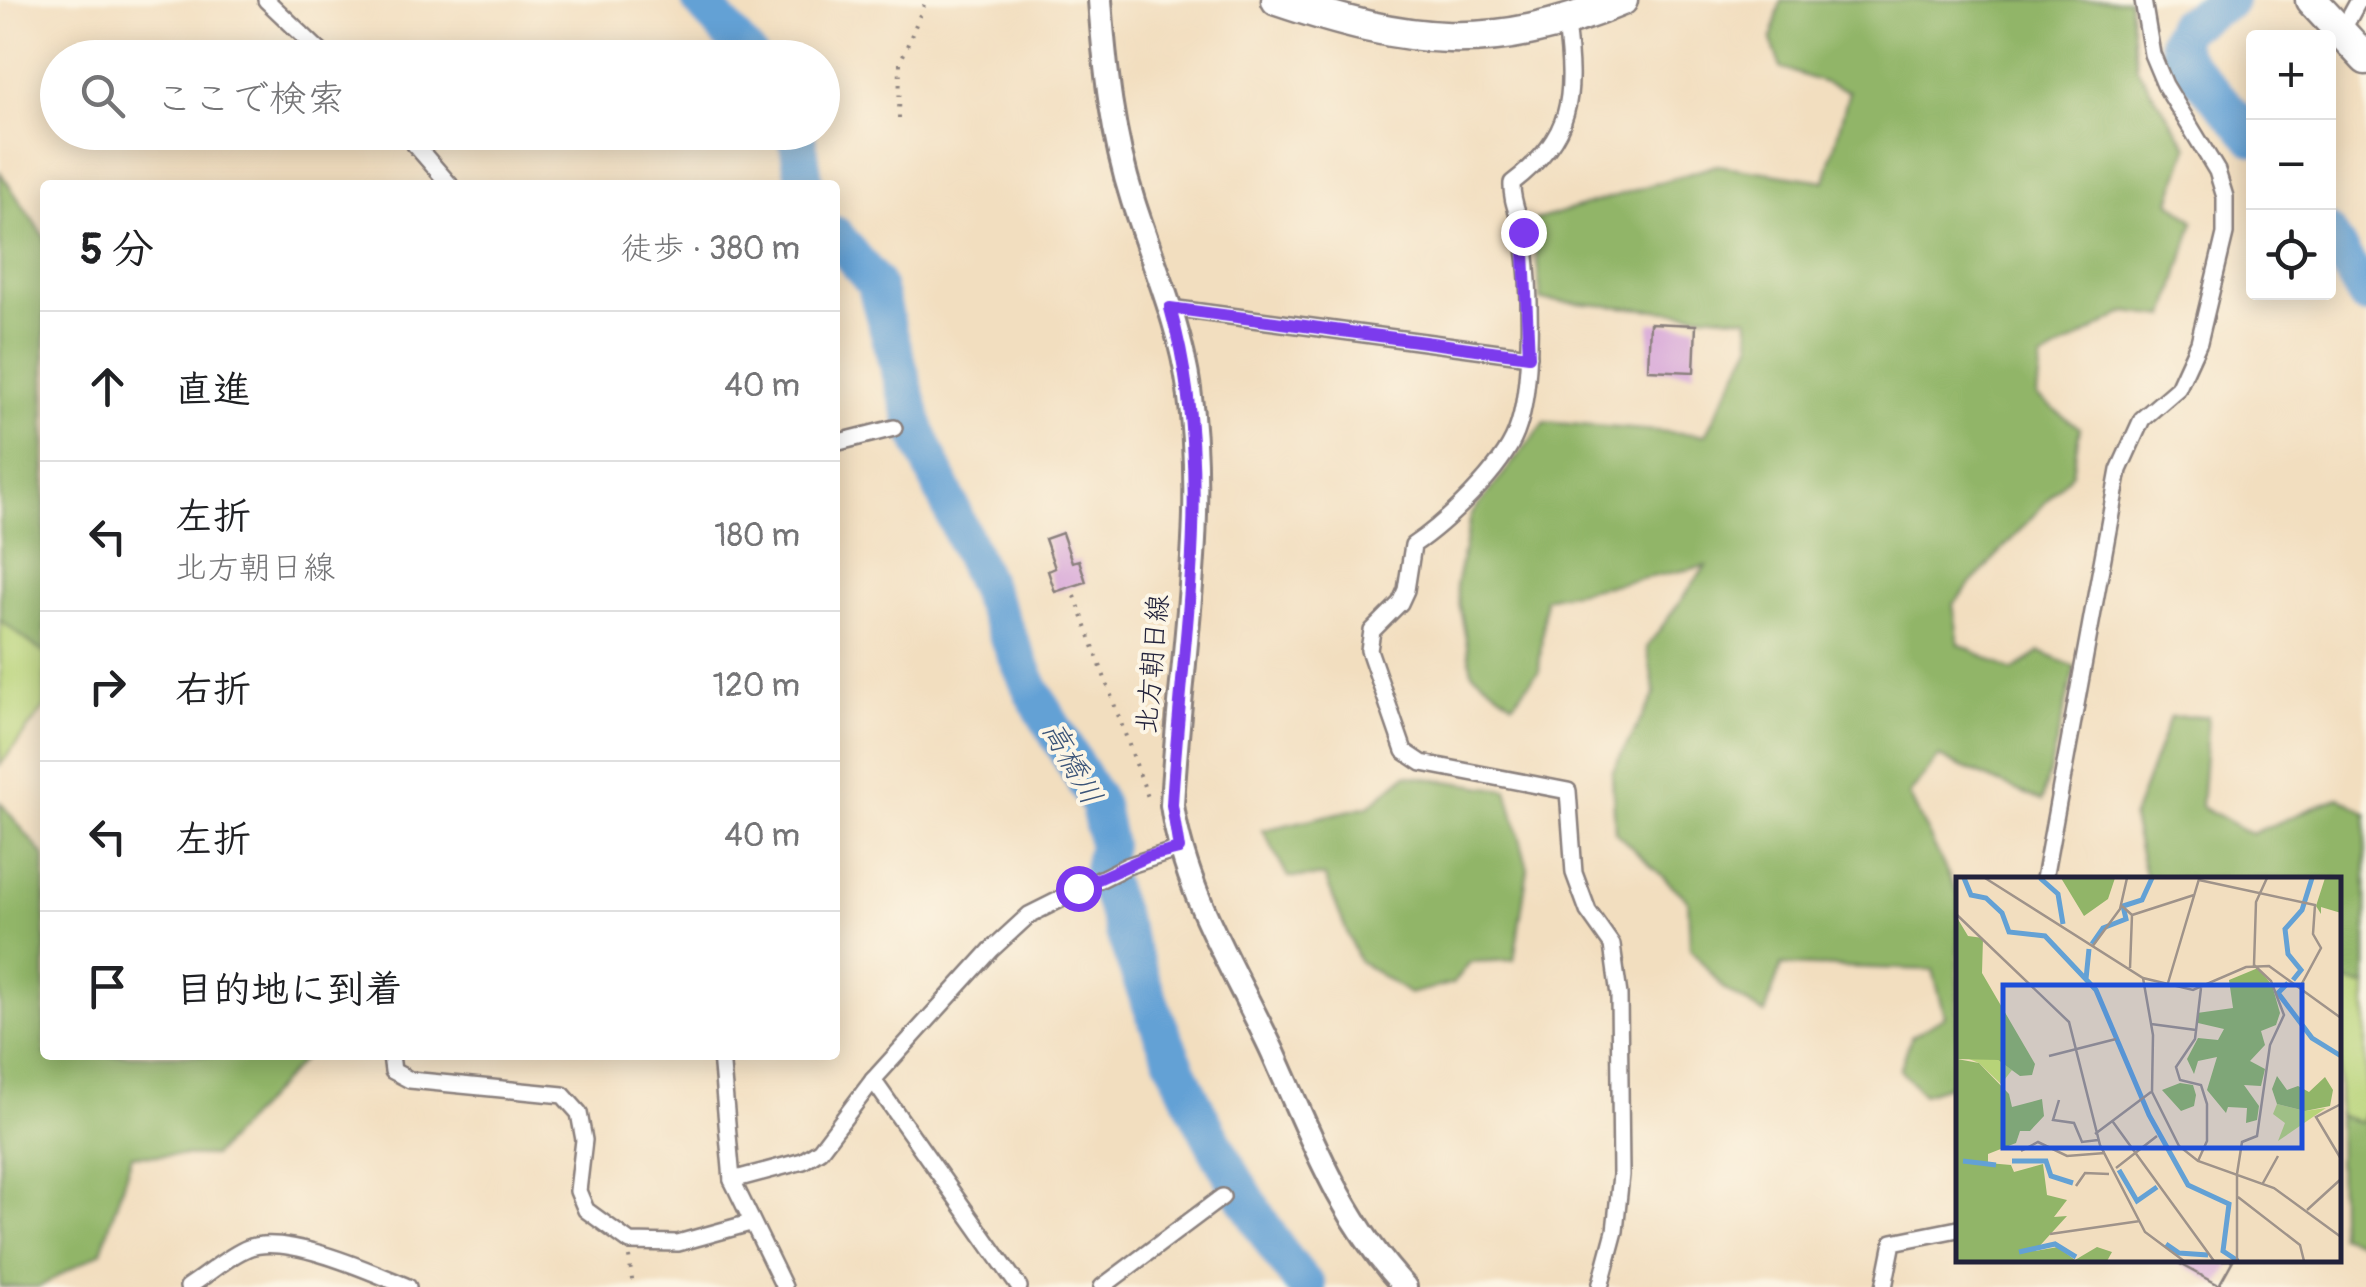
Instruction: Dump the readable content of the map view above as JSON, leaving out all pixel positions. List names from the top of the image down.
{
  "streets": {
    "main road": ["北方朝日線"]
  },
  "water": ["高橋川"],
  "page": {
    "map_buttons": ["+", "−"],
    "search": "ここで検索",
    "heading": ["5 分", "徒歩 · 380 m"],
    "list": [
      ["直進", "40 m"],
      ["左折", "北方朝日線", "180 m"],
      ["右折", "120 m"],
      ["左折", "40 m"],
      "目的地に到着"
    ]
  }
}
